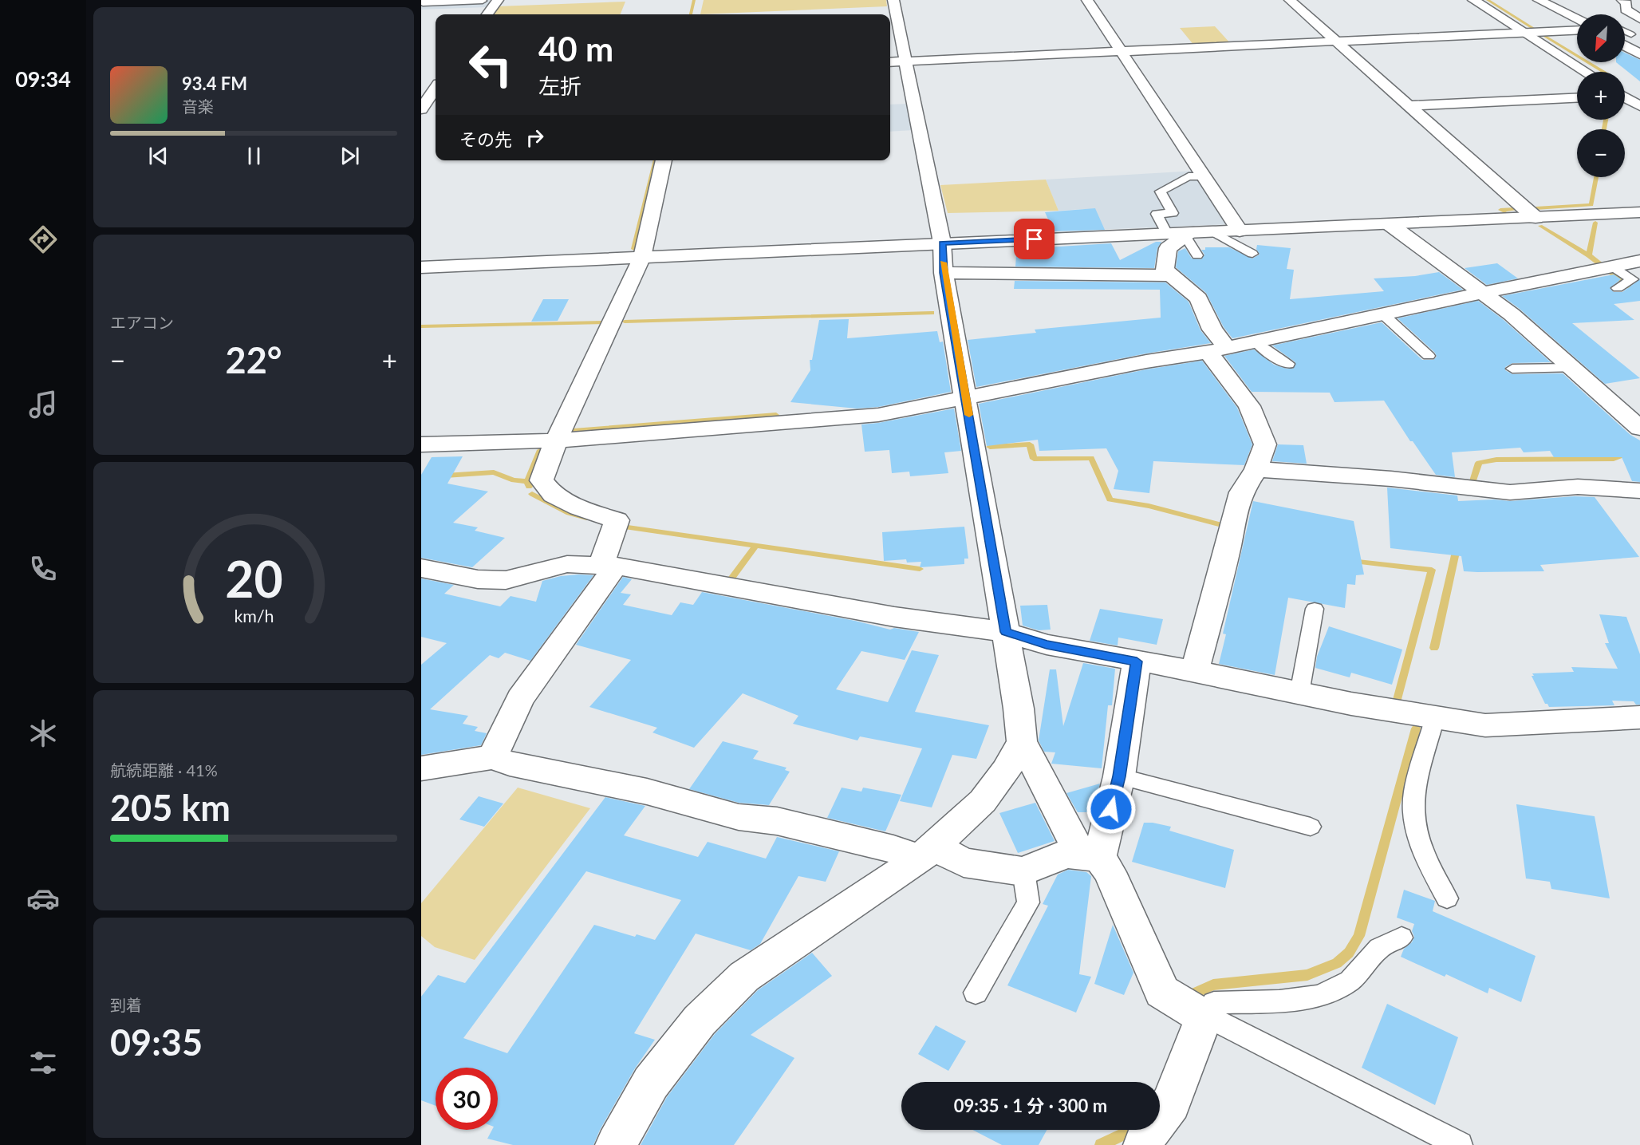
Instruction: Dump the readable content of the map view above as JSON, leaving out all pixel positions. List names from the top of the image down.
{
  "north": "bottom left",
  "page": {
    "tabs": "09:34",
    "map_buttons": ["+", "−"],
    "turn": ["40 m", "左折"],
    "song": ["93.4 FM", "音楽"],
    "then": "その先",
    "tile": [
      "エアコン",
      ["航続距離 · 41%", "205 km"],
      ["到着", "09:35"]
    ],
    "heat": ["−", "22°", "+"],
    "limit": "30",
    "trip": "09:35 · 1 分 · 300 m",
    "gauge": ["20", "km/h"]
  }
}
